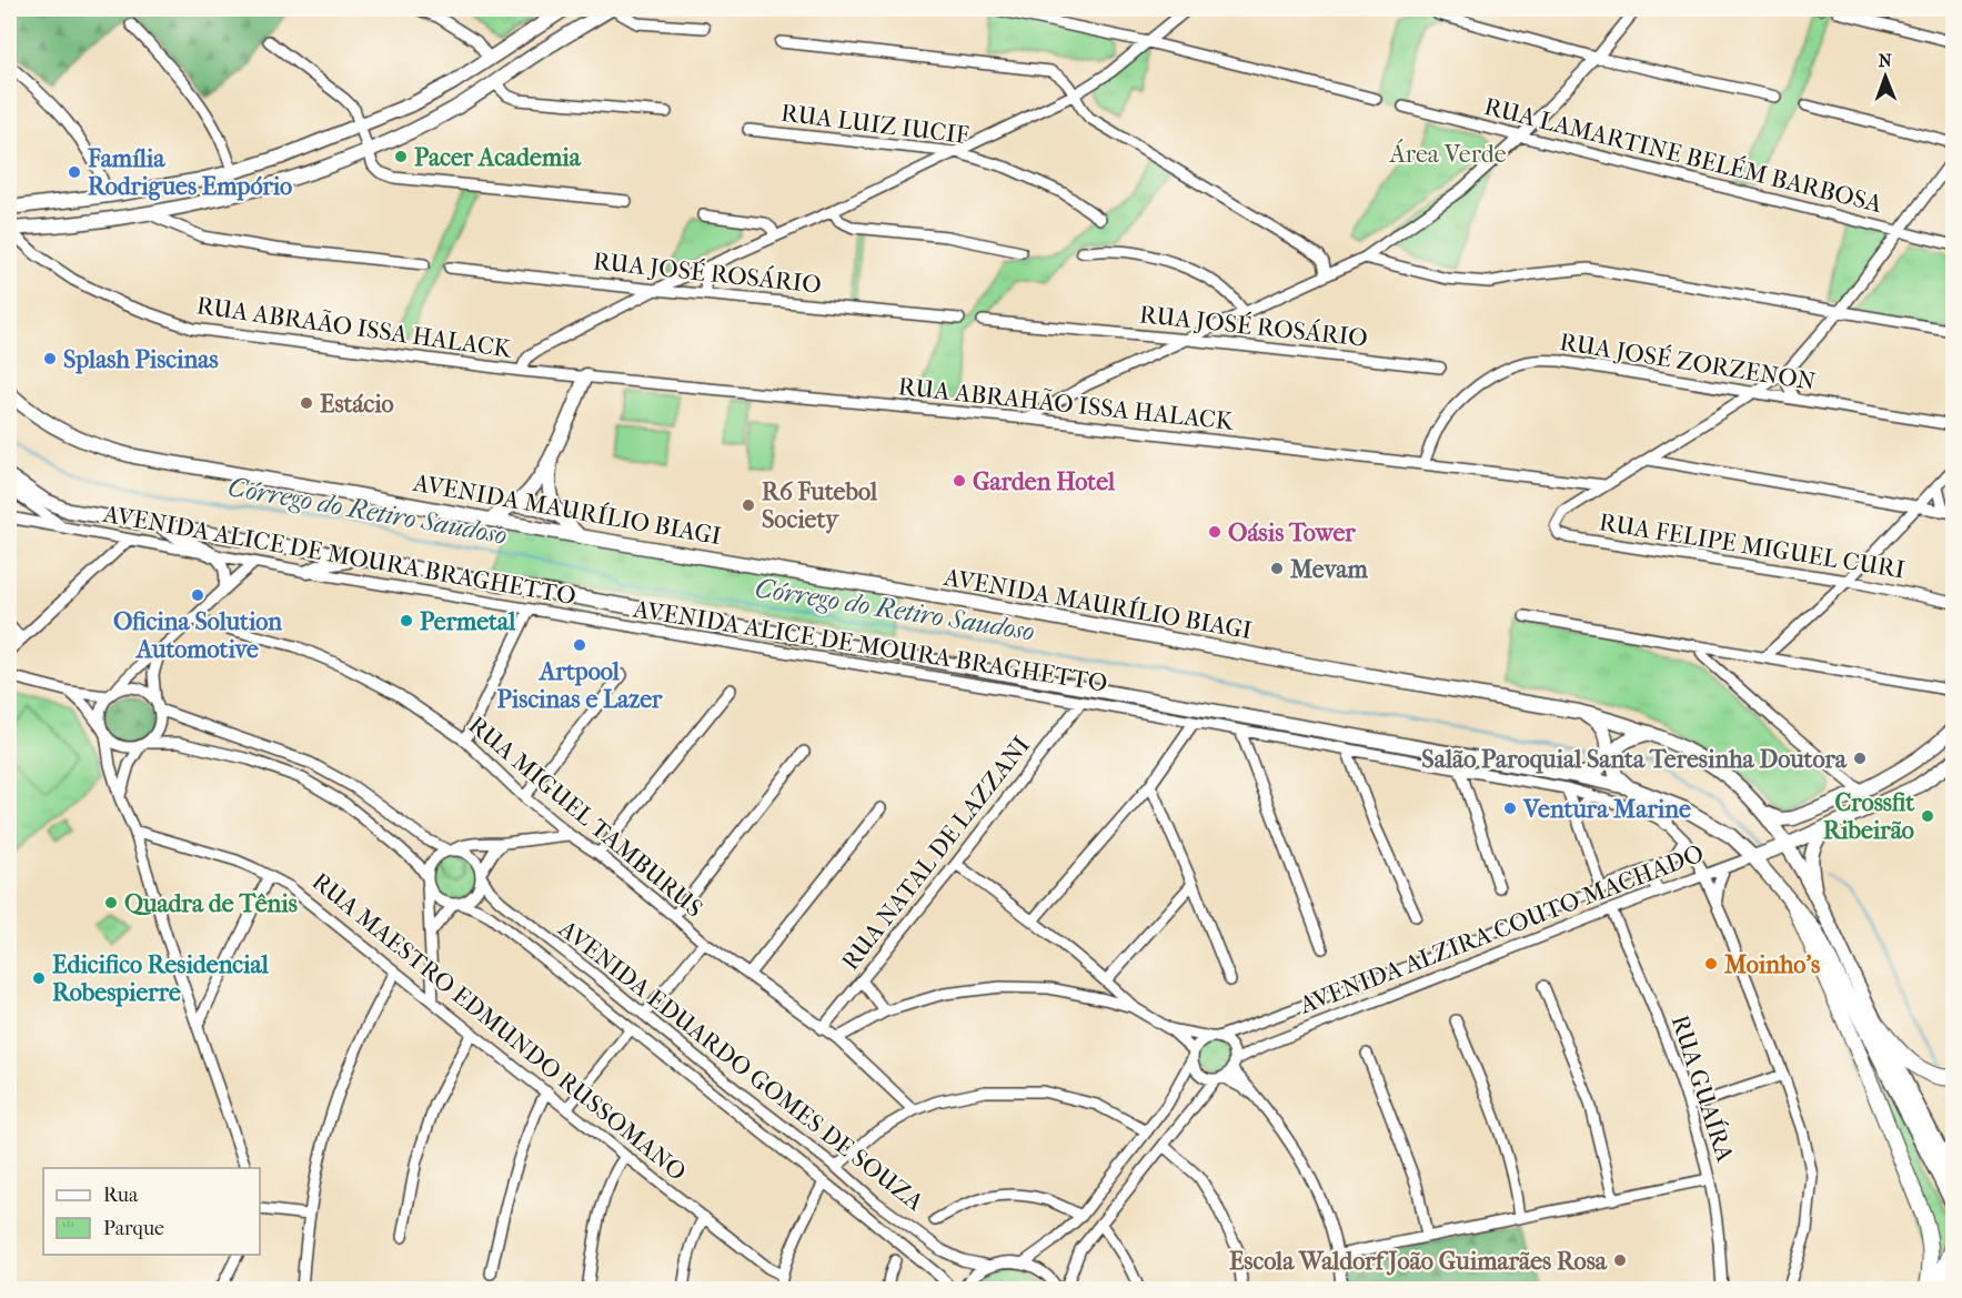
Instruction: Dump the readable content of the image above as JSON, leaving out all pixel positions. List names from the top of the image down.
{
  "streets": {
    "main road": ["AVENIDA MAURÍLIO BIAGI", "AVENIDA ALZIRA COUTO MACHADO"],
    "street": [
      "RUA LUIZ IUCIF",
      "RUA LAMARTINE BELÉM BARBOSA",
      "RUA JOSÉ ROSÁRIO",
      "RUA ABRAÃO ISSA HALACK",
      "RUA JOSÉ ZORZENON",
      "RUA ABRAHÃO ISSA HALACK",
      "RUA FELIPE MIGUEL CURI",
      "AVENIDA ALICE DE MOURA BRAGHETTO",
      "RUA MIGUEL TAMBURUS",
      "RUA NATAL DE LAZZANI",
      "RUA MAESTRO EDMUNDO RUSSOMANO",
      "AVENIDA EDUARDO GOMES DE SOUZA",
      "RUA GUAÍRA"
    ]
  },
  "crossings": [
    ["RUA ABRAÃO ISSA HALACK", "RUA ABRAHÃO ISSA HALACK"],
    ["RUA JOSÉ ZORZENON", "RUA ABRAHÃO ISSA HALACK"],
    ["RUA ABRAHÃO ISSA HALACK", "RUA FELIPE MIGUEL CURI"],
    ["AVENIDA MAURÍLIO BIAGI", "AVENIDA ALZIRA COUTO MACHADO"],
    ["AVENIDA ALICE DE MOURA BRAGHETTO", "RUA NATAL DE LAZZANI"],
    ["RUA MIGUEL TAMBURUS", "RUA NATAL DE LAZZANI"],
    ["AVENIDA ALZIRA COUTO MACHADO", "RUA GUAÍRA"]
  ],
  "water": ["Córrego do Retiro Saudoso"],
  "parks": ["Área Verde"],
  "places": [
    "Pacer Academia",
    "Família Rodrigues Empório",
    "Splash Piscinas",
    "Estácio",
    "Garden Hotel",
    "R6 Futebol Society",
    "Oásis Tower",
    "Mevam",
    "Oficina Solution Automotive",
    "Permetal",
    "Artpool Piscinas e Lazer",
    "Salão Paroquial Santa Teresinha Doutora",
    "Ventura Marine",
    "Crossfit Ribeirão",
    "Quadra de Tênis",
    "Moinho's",
    "Edicifico Residencial Robespierre",
    "Escola Waldorf João Guimarães Rosa"
  ],
  "legend": ["Rua", "Parque"],
  "north": "top"
}
